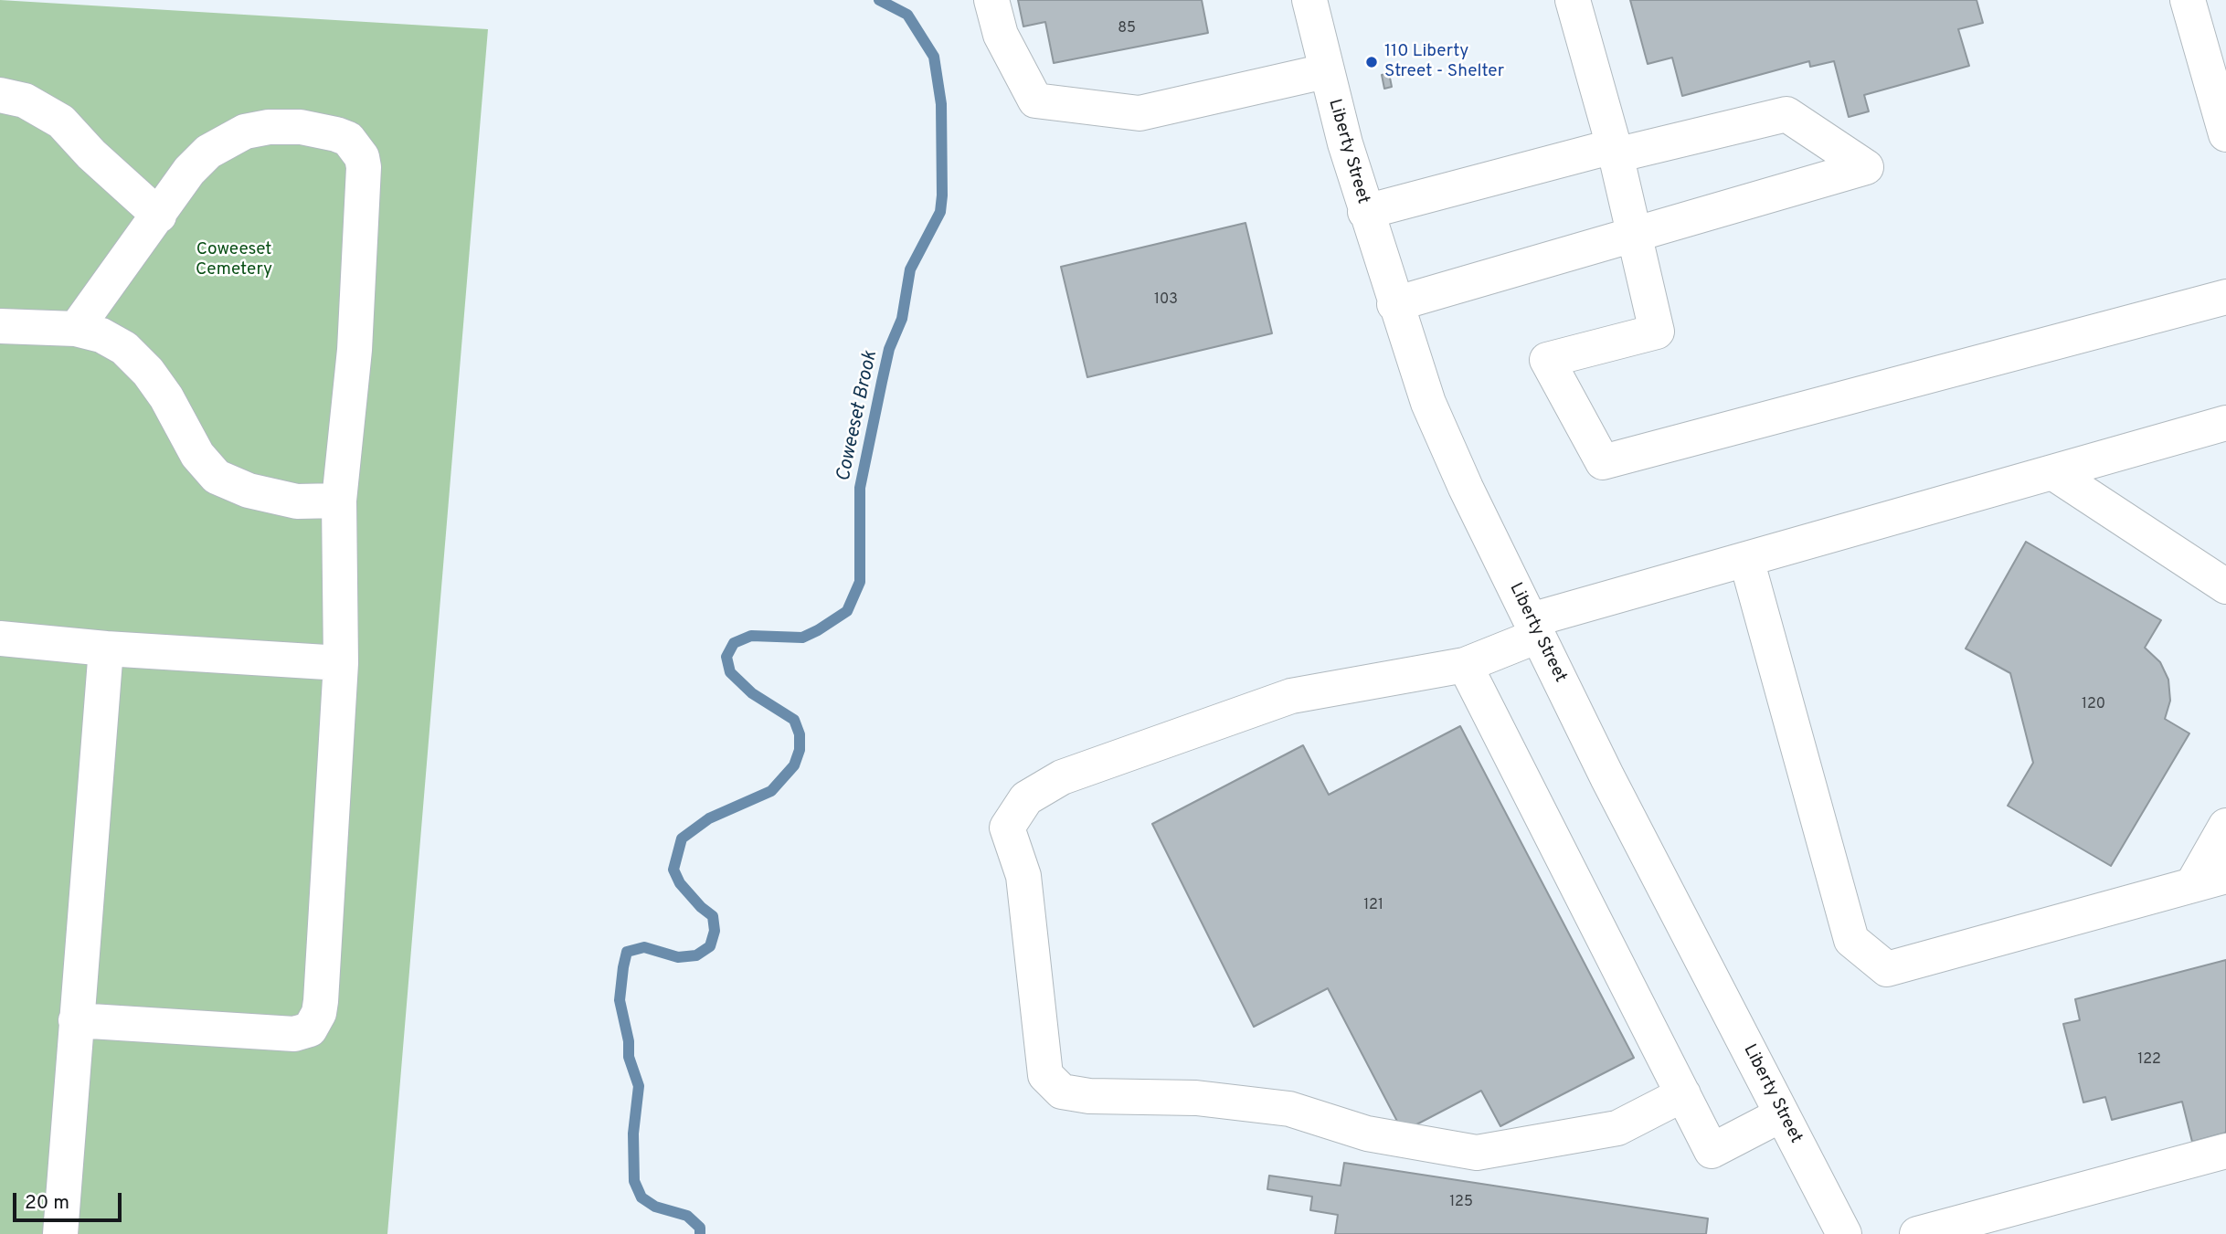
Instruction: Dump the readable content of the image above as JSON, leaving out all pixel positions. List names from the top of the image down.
{
  "streets": {
    "street": ["Liberty Street"]
  },
  "water": ["Coweeset Brook"],
  "parks": ["Coweeset Cemetery"],
  "places": ["110 Liberty Street - Shelter"],
  "house_numbers": [
    "85",
    "103",
    "120",
    "121",
    "122",
    "125"
  ],
  "scale_bar": "20 m"
}
